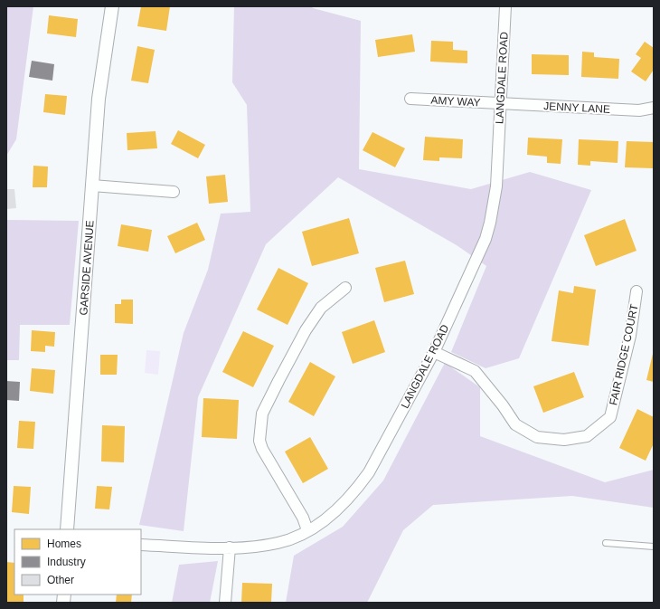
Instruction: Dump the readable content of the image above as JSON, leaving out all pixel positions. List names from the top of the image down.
{
  "streets": {
    "street": [
      "LANGDALE ROAD",
      "AMY WAY",
      "JENNY LANE",
      "GARSIDE AVENUE",
      "FAIR RIDGE COURT"
    ]
  },
  "crossings": [
    ["LANGDALE ROAD", "AMY WAY"],
    ["LANGDALE ROAD", "JENNY LANE"],
    ["LANGDALE ROAD", "FAIR RIDGE COURT"],
    ["AMY WAY", "JENNY LANE"]
  ],
  "legend": ["Homes", "Industry", "Other"]
}
